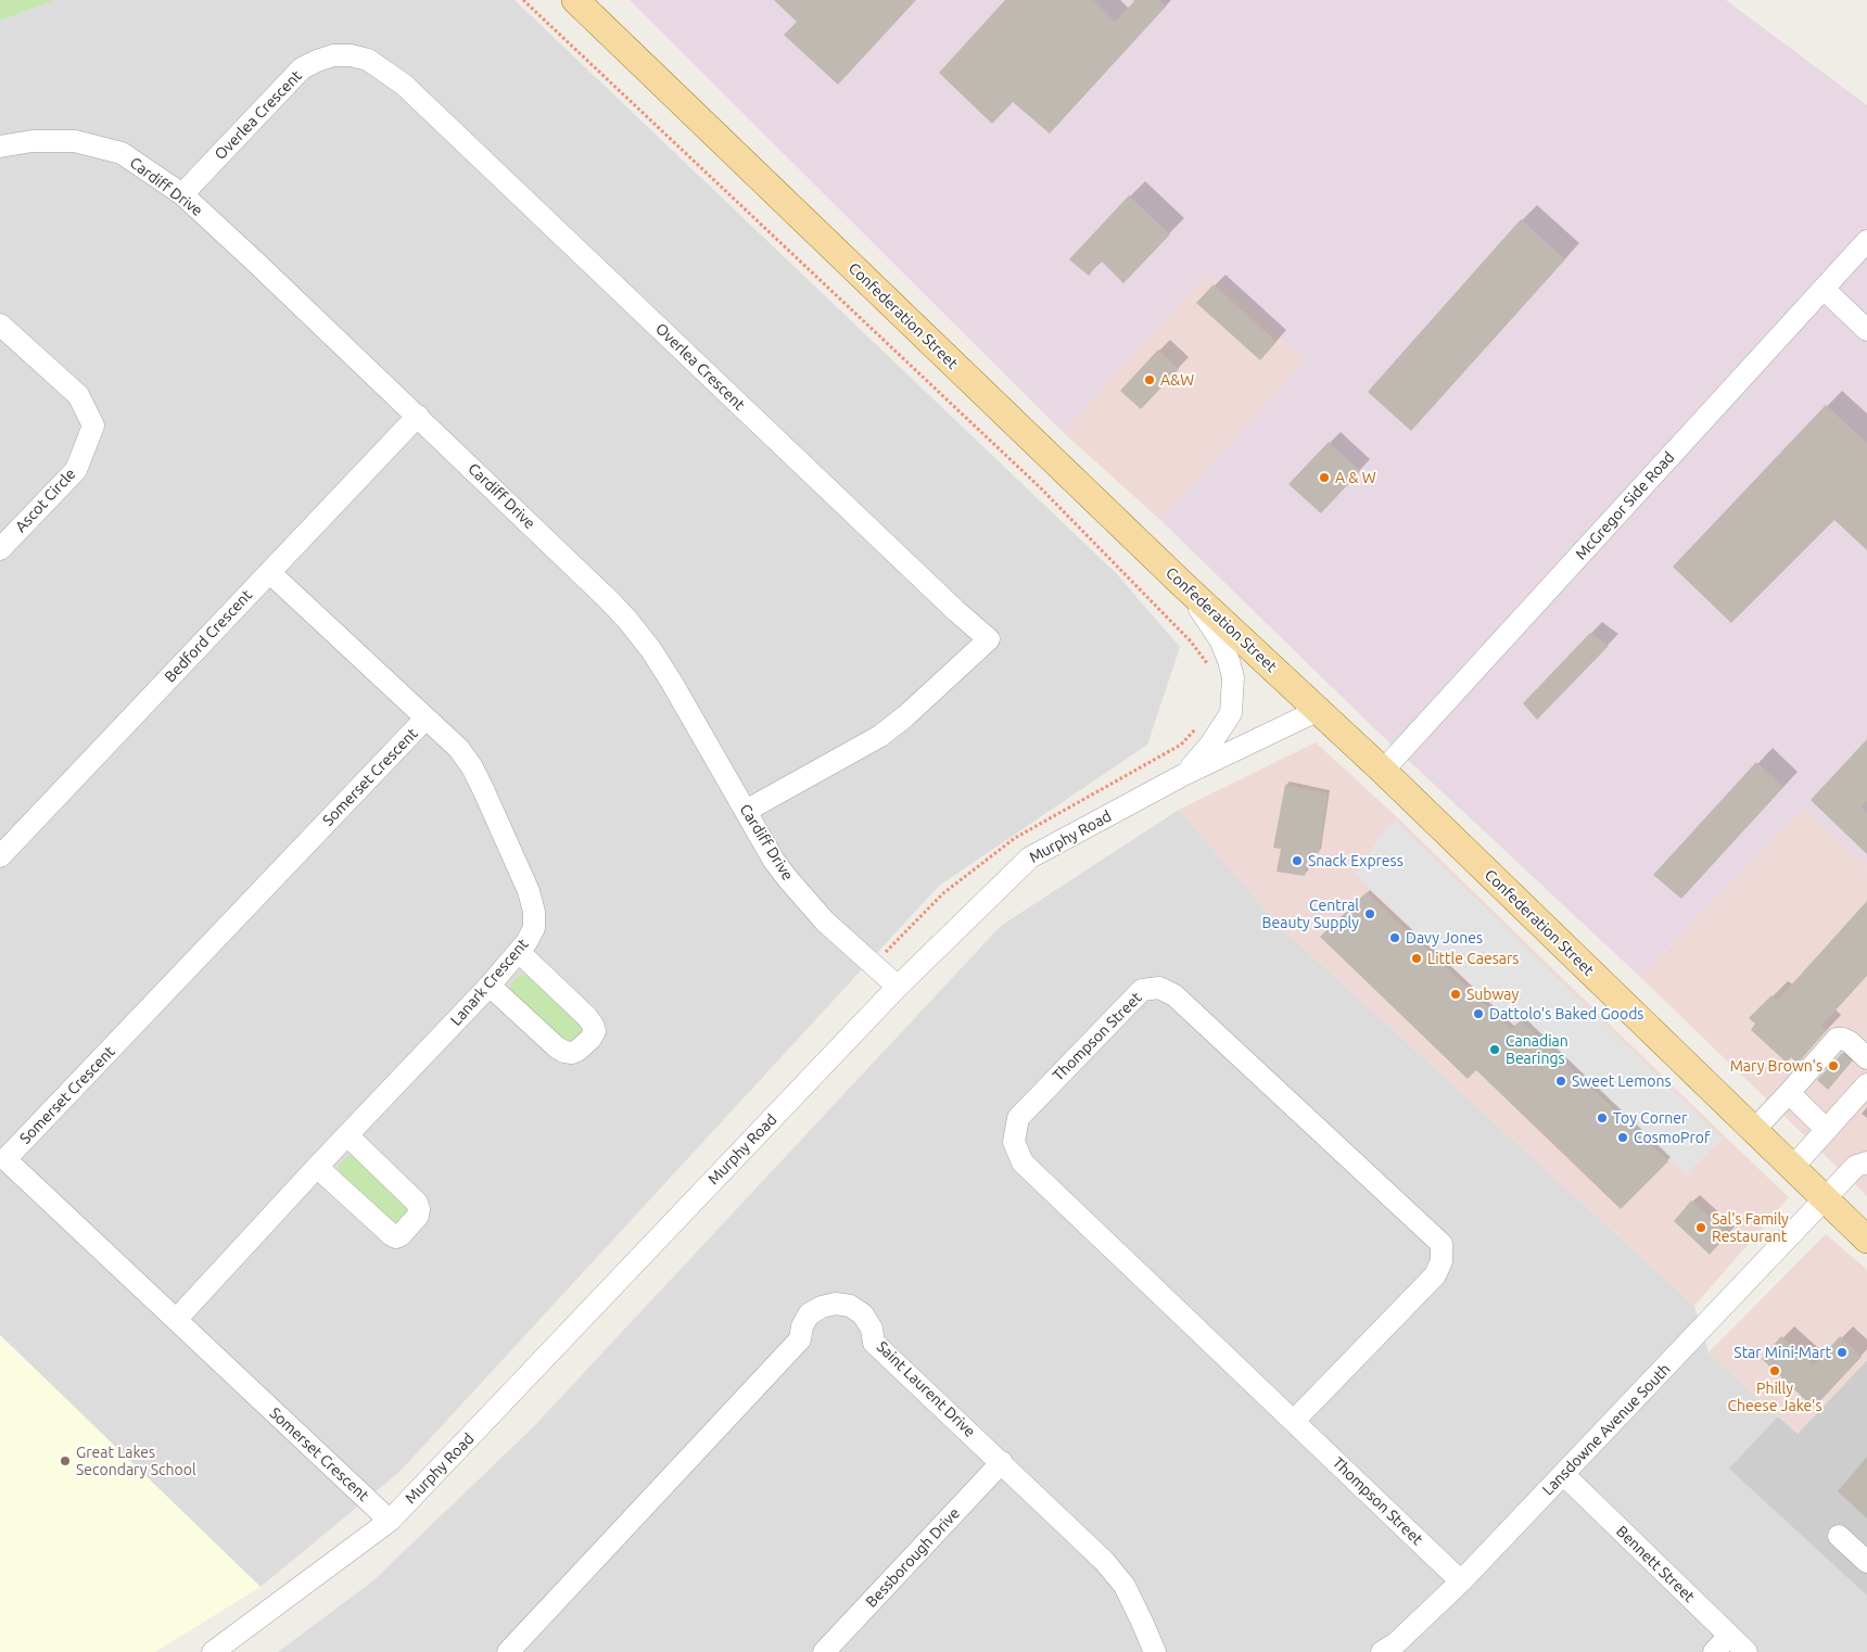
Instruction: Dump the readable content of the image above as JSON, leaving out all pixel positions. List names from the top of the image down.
{
  "streets": {
    "main road": ["Confederation Street"],
    "street": [
      "Overlea Crescent",
      "Cardiff Drive",
      "Ascot Circle",
      "McGregor Side Road",
      "Bedford Crescent",
      "Somerset Crescent",
      "Murphy Road",
      "Lanark Crescent",
      "Thompson Street",
      "Saint Laurent Drive",
      "Lansdowne Avenue South",
      "Bessborough Drive",
      "Bennett Street"
    ]
  },
  "crossings": [
    ["Overlea Crescent", "Cardiff Drive"],
    ["Cardiff Drive", "Bedford Crescent"],
    ["Cardiff Drive", "Murphy Road"],
    ["Confederation Street", "McGregor Side Road"],
    ["Confederation Street", "Murphy Road"],
    ["Confederation Street", "Lansdowne Avenue South"],
    ["Bedford Crescent", "Lanark Crescent"],
    ["Somerset Crescent", "Murphy Road"],
    ["Somerset Crescent", "Lanark Crescent"],
    ["Thompson Street", "Lansdowne Avenue South"],
    ["Saint Laurent Drive", "Bessborough Drive"],
    ["Lansdowne Avenue South", "Bennett Street"]
  ],
  "places": [
    "A&W",
    "A & W",
    "Snack Express",
    "Central Beauty Supply",
    "Davy Jones",
    "Little Caesars",
    "Subway",
    "Dattolo's Baked Goods",
    "Canadian Bearings",
    "Mary Brown's",
    "Sweet Lemons",
    "Toy Corner",
    "CosmoProf",
    "Sal's Family Restaurant",
    "Star Mini-Mart",
    "Philly Cheese Jake's",
    "Great Lakes Secondary School"
  ]
}
